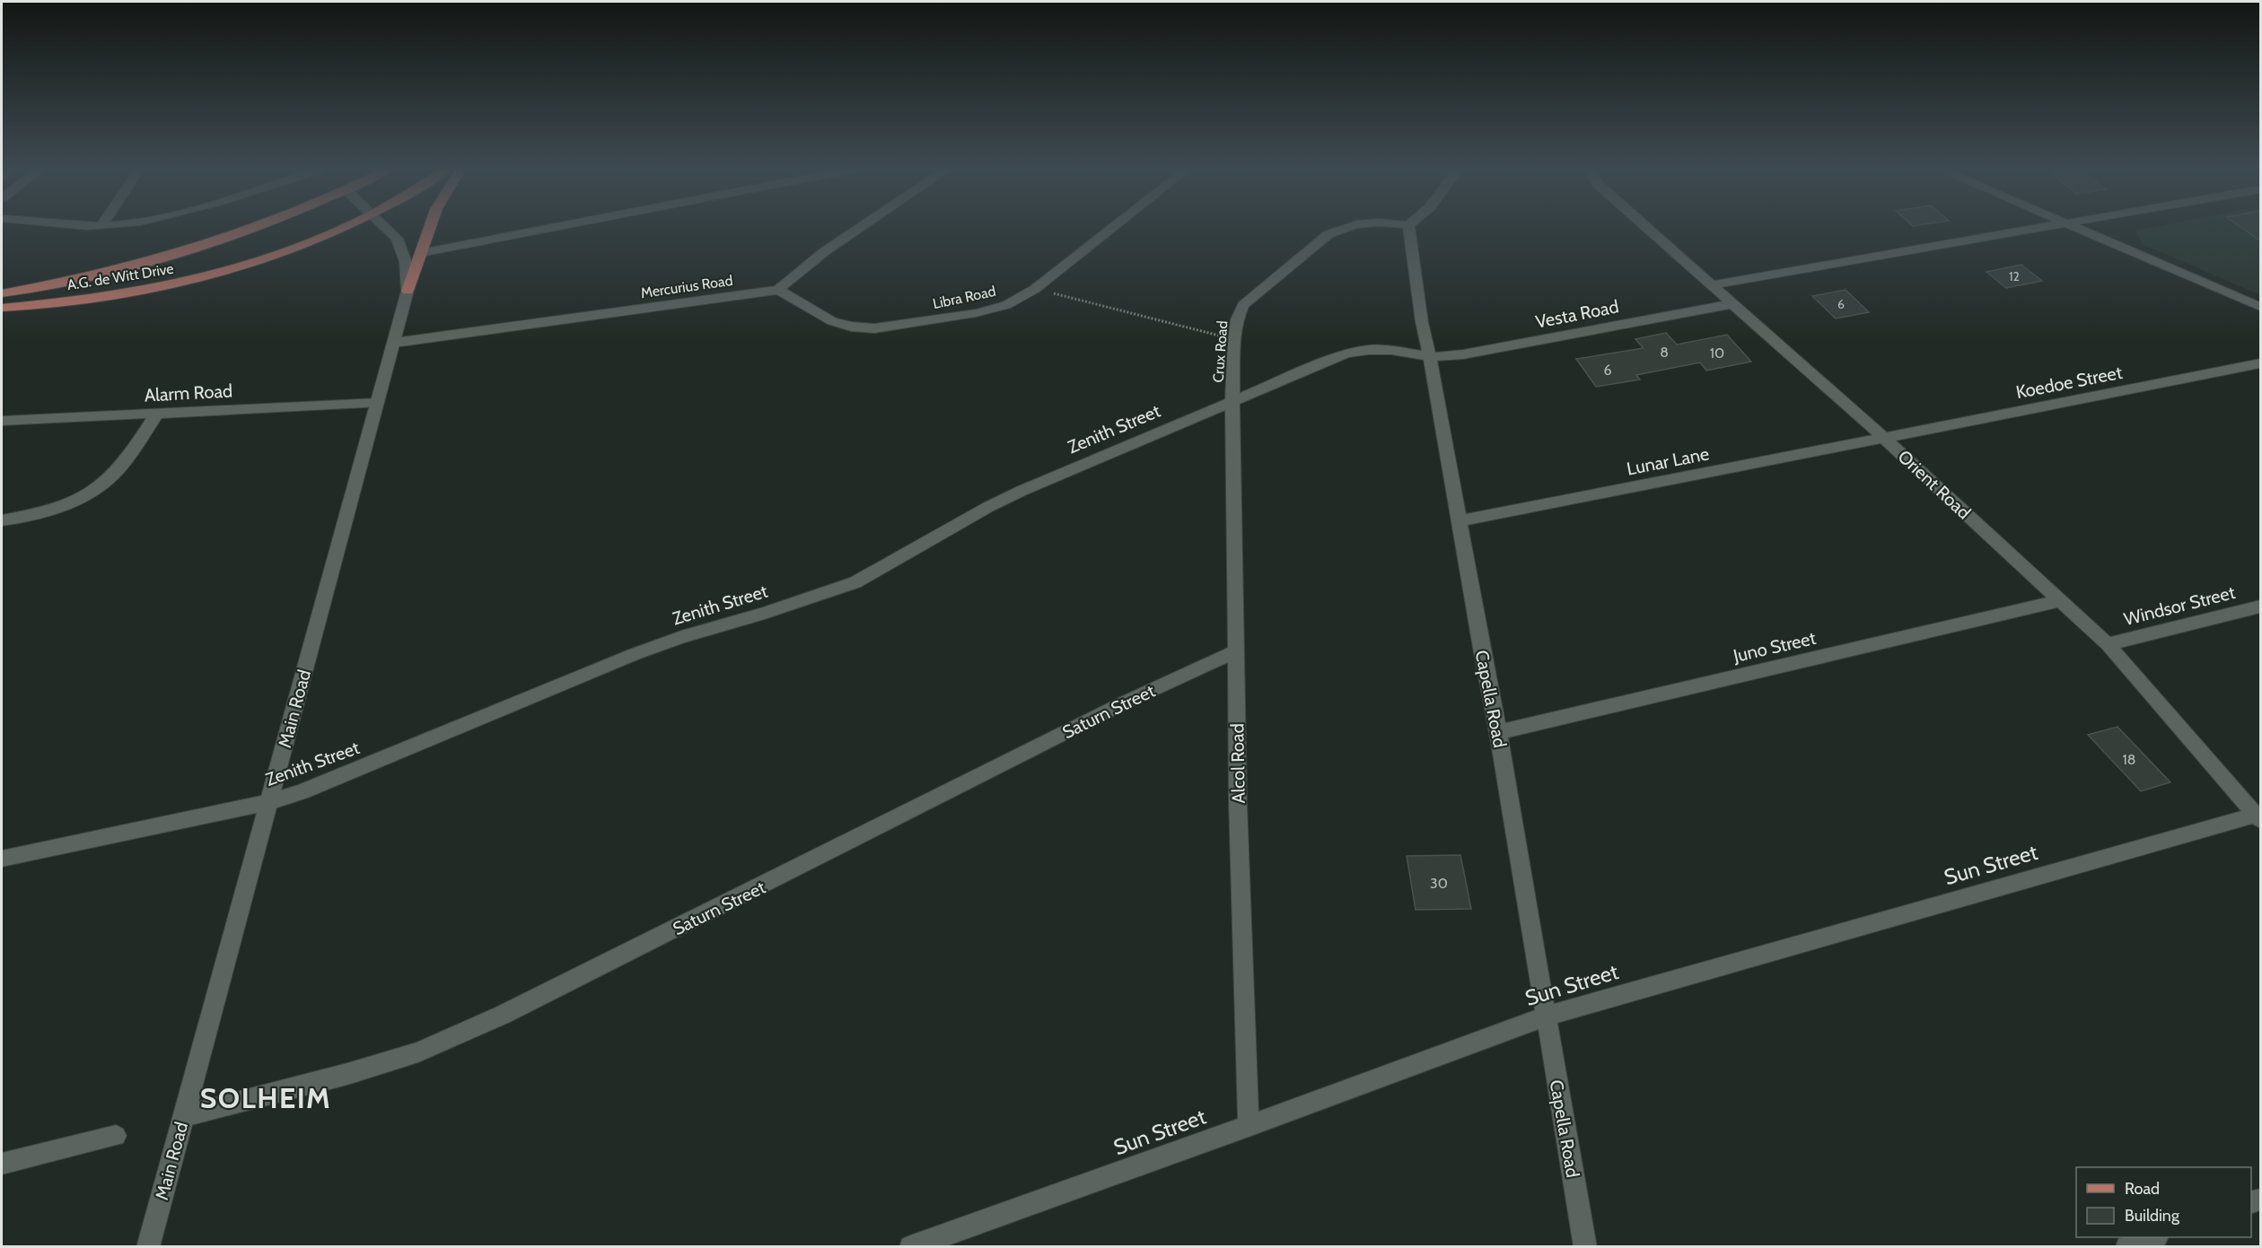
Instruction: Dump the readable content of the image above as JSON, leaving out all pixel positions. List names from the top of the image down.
{
  "streets": {
    "main road": ["A.G. de Witt Drive"],
    "street": [
      "Mercurius Road",
      "Libra Road",
      "Vesta Road",
      "Crux Road",
      "Koedoe Street",
      "Alarm Road",
      "Zenith Street",
      "Lunar Lane",
      "Orient Road",
      "Windsor Street",
      "Juno Street",
      "Capella Road",
      "Main Road",
      "Saturn Street",
      "Alcol Road",
      "Sun Street"
    ]
  },
  "crossings": [
    ["Mercurius Road", "Libra Road"],
    ["Mercurius Road", "Main Road"],
    ["Vesta Road", "Zenith Street"],
    ["Vesta Road", "Orient Road"],
    ["Vesta Road", "Capella Road"],
    ["Crux Road", "Zenith Street"],
    ["Crux Road", "Alcol Road"],
    ["Koedoe Street", "Lunar Lane"],
    ["Koedoe Street", "Orient Road"],
    ["Alarm Road", "Main Road"],
    ["Zenith Street", "Capella Road"],
    ["Zenith Street", "Main Road"],
    ["Zenith Street", "Alcol Road"],
    ["Lunar Lane", "Orient Road"],
    ["Lunar Lane", "Capella Road"],
    ["Orient Road", "Windsor Street"],
    ["Orient Road", "Juno Street"],
    ["Orient Road", "Sun Street"],
    ["Juno Street", "Capella Road"],
    ["Capella Road", "Sun Street"],
    ["Main Road", "Saturn Street"],
    ["Saturn Street", "Alcol Road"],
    ["Alcol Road", "Sun Street"]
  ],
  "districts": ["SOLHEIM"],
  "house_numbers": [
    "12",
    "6",
    "8",
    "10",
    "6",
    "18",
    "30"
  ],
  "legend": ["Road", "Building"]
}
